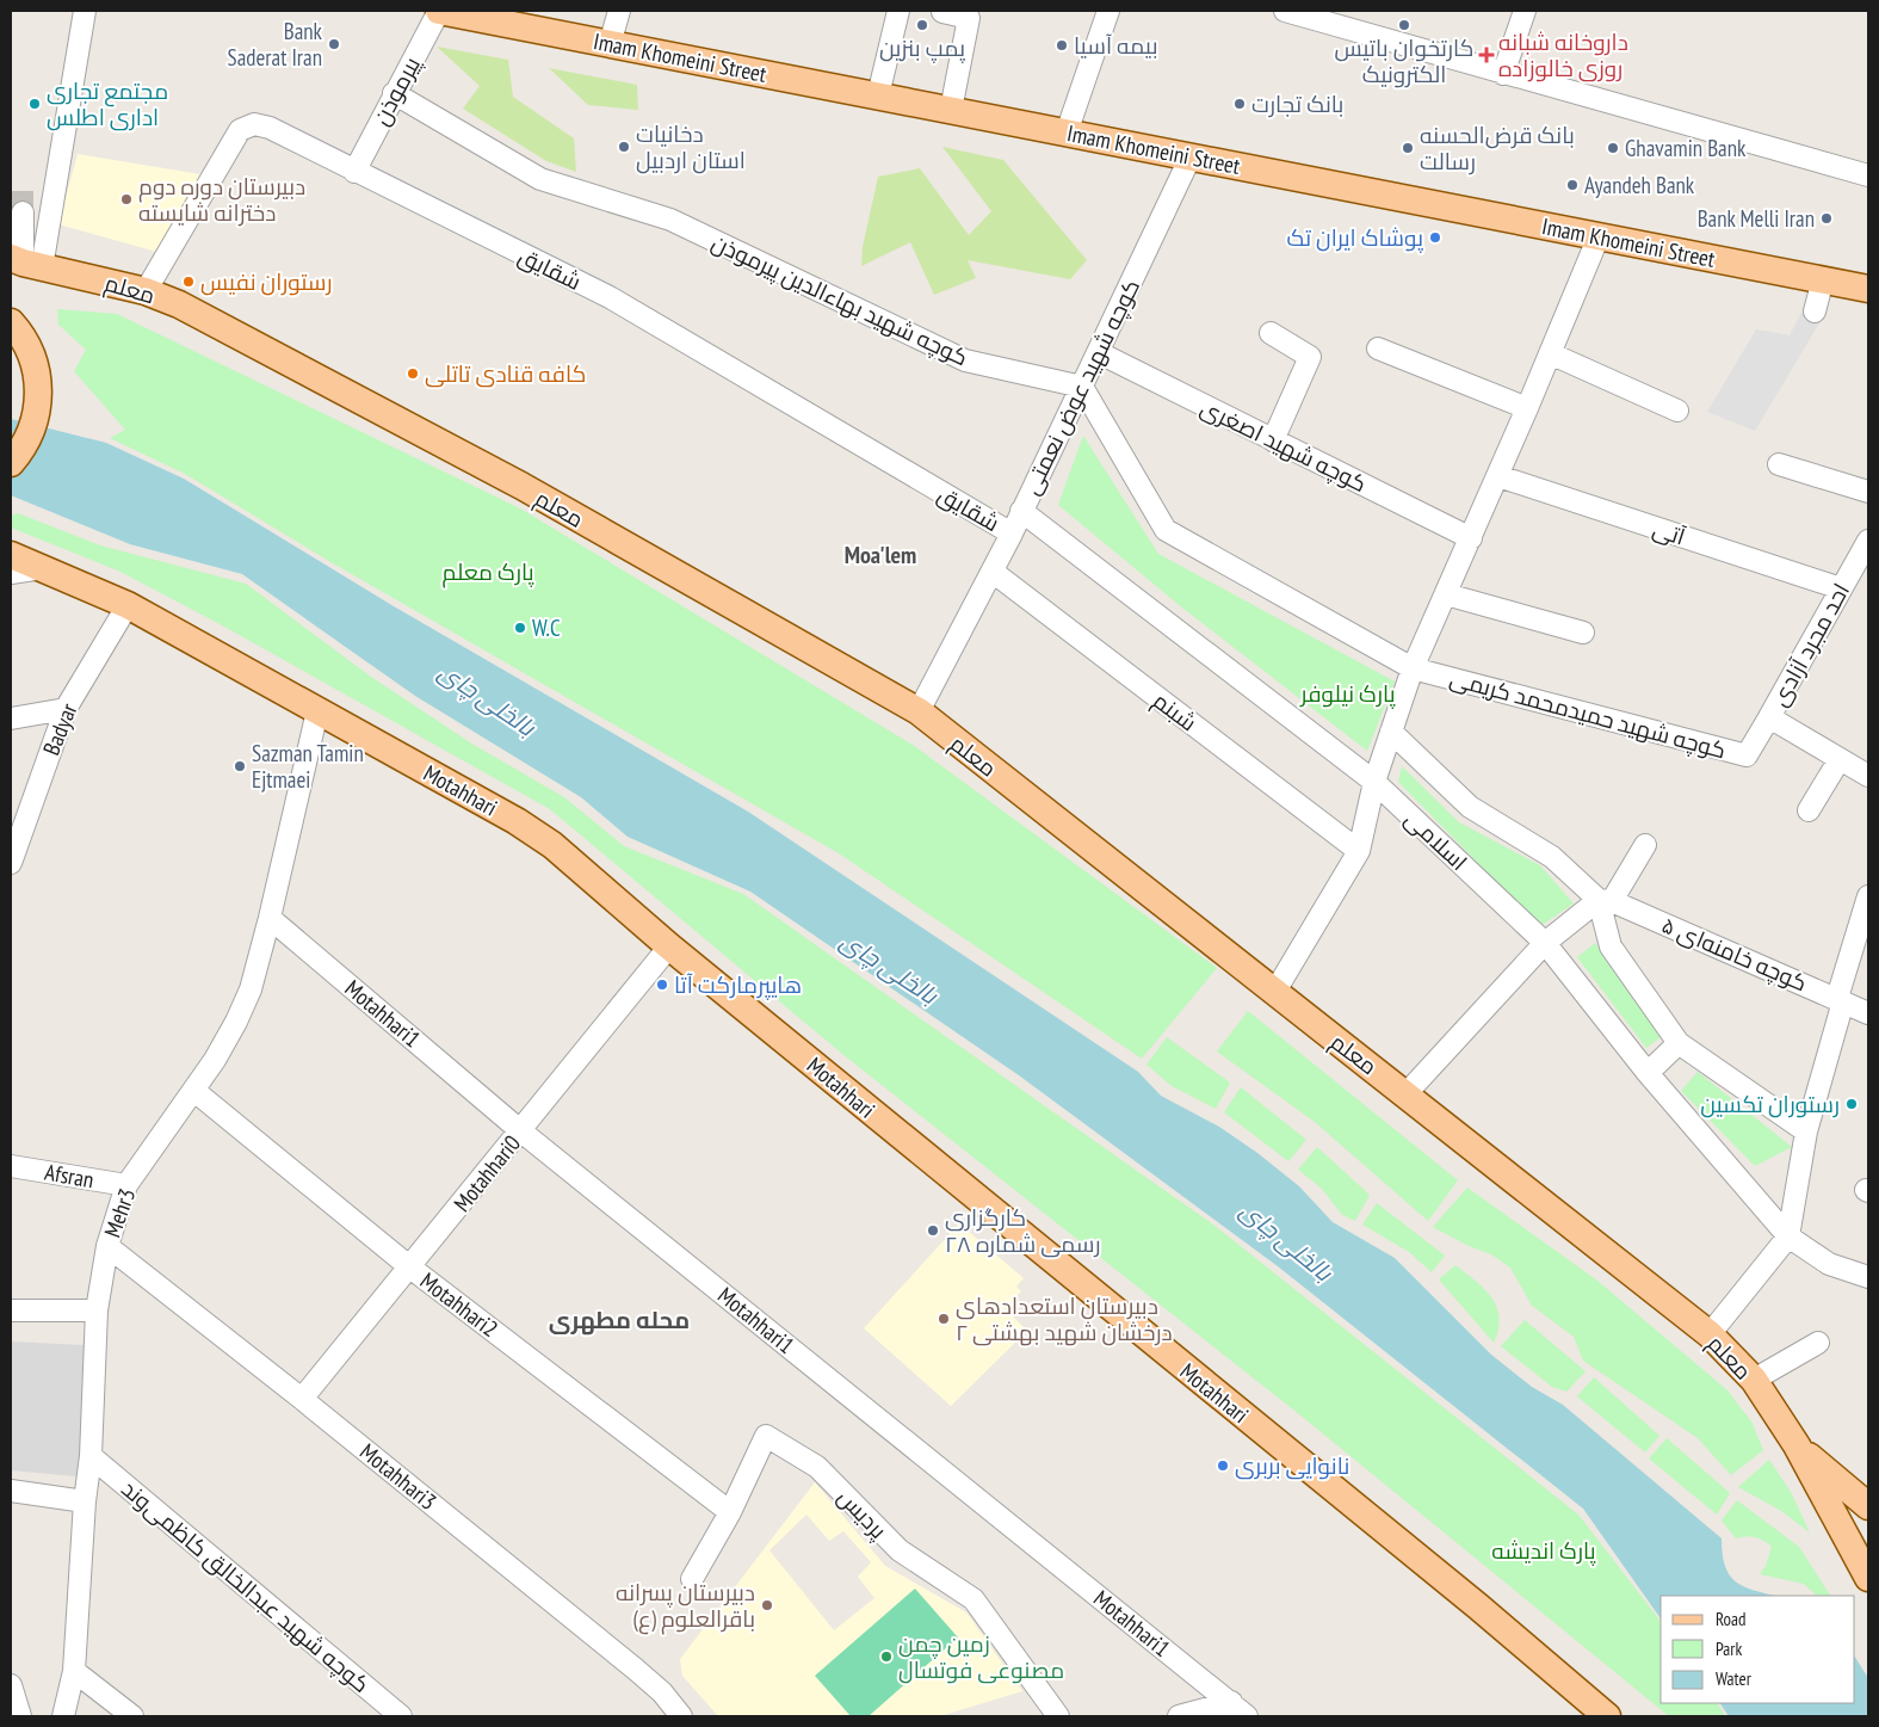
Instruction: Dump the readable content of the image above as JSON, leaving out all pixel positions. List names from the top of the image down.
{
  "streets": {
    "main road": ["Imam Khomeini Street", "معلم", "Motahhari"],
    "street": [
      "پیرموذن",
      "شقایق",
      "کوچه شهید بهاءالدین پیرموذن",
      "کوچه شهید عوض نعمتی",
      "کوچه شهید اصغری",
      "آتی",
      "احد مجرد آزادی",
      "شبنم",
      "کوچه شهید حمیدمحمد کریمی",
      "Badyar",
      "اسلامی",
      "کوچه خامنه‌ای ۵",
      "Motahhari1",
      "Motahhari0",
      "Afsran",
      "Mehr3",
      "Motahhari2",
      "Motahhari3",
      "پردیس",
      "کوچه شهید عبدالخالق کاظمی‌وند"
    ]
  },
  "crossings": [
    ["Imam Khomeini Street", "پیرموذن"],
    ["Imam Khomeini Street", "کوچه شهید عوض نعمتی"],
    ["پیرموذن", "شقایق"],
    ["پیرموذن", "کوچه شهید بهاءالدین پیرموذن"],
    ["شقایق", "معلم"],
    ["شقایق", "کوچه شهید عوض نعمتی"],
    ["معلم", "کوچه شهید عوض نعمتی"],
    ["کوچه شهید بهاءالدین پیرموذن", "کوچه شهید عوض نعمتی"],
    ["کوچه شهید عوض نعمتی", "کوچه شهید اصغری"],
    ["کوچه شهید عوض نعمتی", "شبنم"],
    ["کوچه شهید عوض نعمتی", "اسلامی"],
    ["آتی", "احد مجرد آزادی"],
    ["احد مجرد آزادی", "کوچه شهید حمیدمحمد کریمی"],
    ["Badyar", "Motahhari"],
    ["Motahhari", "Motahhari0"],
    ["Motahhari", "Mehr3"],
    ["Motahhari1", "Motahhari0"],
    ["Motahhari1", "Mehr3"],
    ["Motahhari0", "Motahhari2"],
    ["Motahhari0", "Motahhari3"],
    ["Afsran", "Mehr3"],
    ["Mehr3", "Motahhari2"],
    ["Mehr3", "Motahhari3"],
    ["Mehr3", "کوچه شهید عبدالخالق کاظمی‌وند"],
    ["Motahhari2", "پردیس"]
  ],
  "districts": ["Moa'lem", "محله مطهری"],
  "water": ["بالخلی چای"],
  "parks": ["پارک معلم", "پارک نیلوفر", "پارک اندیشه"],
  "places": {
    "other": [
      "پمپ بنزین",
      "کارتخوان باتیس الکترونیک",
      "Bank Saderat Iran",
      "بیمه آسیا",
      "مجتمع تجاری اداری اطلس",
      "بانک تجارت",
      "دخانیات استان اردبیل",
      "بانک قرض‌الحسنه رسالت",
      "Ghavamin Bank",
      "Ayandeh Bank",
      "دبیرستان دوره دوم دخترانه شایسته",
      "Bank Melli Iran",
      "پوشاک ایران تک",
      "رستوران نفیس",
      "کافه قنادی تاتلی",
      "W.C",
      "Sazman Tamin Ejtmaei",
      "هایپرمارکت آتا",
      "رستوران تکسین",
      "کارگزاری رسمی شماره ۲۸",
      "دبیرستان استعدادهای درخشان شهید بهشتی ۲",
      "نانوایی بربری",
      "دبیرستان پسرانه باقرالعلوم (ع)",
      "زمین چمن مصنوعی فوتسال"
    ],
    "health": ["داروخانه شبانه روزی خالوزاده"]
  },
  "legend": ["Road", "Park", "Water"]
}
